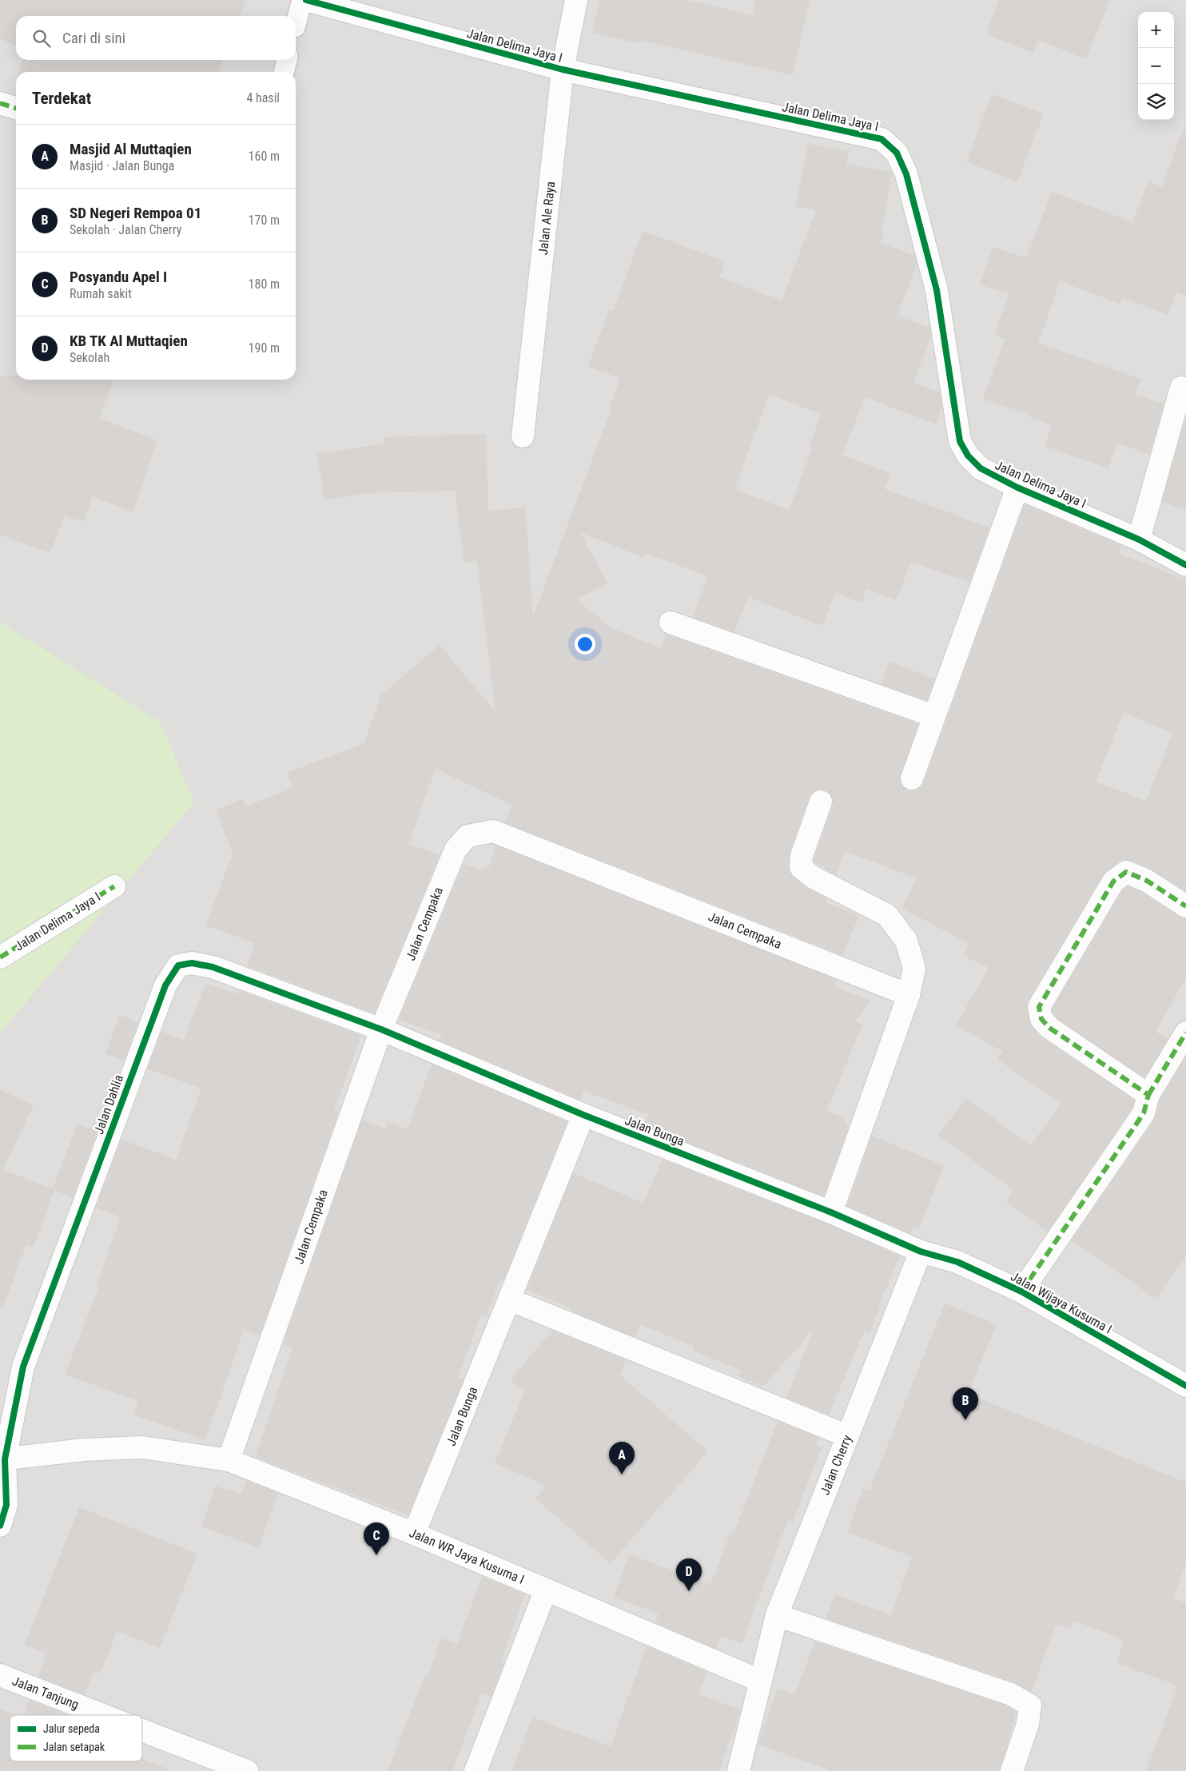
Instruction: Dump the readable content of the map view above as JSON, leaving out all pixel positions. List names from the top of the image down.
{
  "streets": {
    "street": [
      "Jalan Delima Jaya I",
      "Jalan Ale Raya",
      "Jalan Cempaka",
      "Jalan Dahlia",
      "Jalan Bunga",
      "Jalan Wijaya Kusuma I",
      "Jalan Cherry",
      "Jalan WR Jaya Kusuma I",
      "Jalan Tanjung"
    ]
  },
  "crossings": [
    ["Jalan Delima Jaya I", "Jalan Ale Raya"],
    ["Jalan Cempaka", "Jalan Dahlia"],
    ["Jalan Cempaka", "Jalan Bunga"],
    ["Jalan Cempaka", "Jalan WR Jaya Kusuma I"],
    ["Jalan Dahlia", "Jalan Bunga"],
    ["Jalan Dahlia", "Jalan WR Jaya Kusuma I"],
    ["Jalan Bunga", "Jalan Wijaya Kusuma I"],
    ["Jalan Bunga", "Jalan Cherry"],
    ["Jalan Bunga", "Jalan WR Jaya Kusuma I"],
    ["Jalan Wijaya Kusuma I", "Jalan Cherry"],
    ["Jalan Cherry", "Jalan WR Jaya Kusuma I"]
  ],
  "legend": ["Jalur sepeda", "Jalan setapak"],
  "page": {
    "map_buttons": ["+", "−"],
    "search": "Cari di sini",
    "heading": ["Terdekat", "4 hasil"],
    "list": [
      {
        "mark": "A",
        "name": "Masjid Al Muttaqien",
        "note": "Masjid · Jalan Bunga",
        "value": "160 m"
      },
      {
        "mark": "B",
        "name": "SD Negeri Rempoa 01",
        "note": "Sekolah · Jalan Cherry",
        "value": "170 m"
      },
      {
        "mark": "C",
        "name": "Posyandu Apel I",
        "note": "Rumah sakit",
        "value": "180 m"
      },
      {
        "mark": "D",
        "name": "KB TK Al Muttaqien",
        "note": "Sekolah",
        "value": "190 m"
      }
    ],
    "pins": [
      "B",
      "A",
      "C",
      "D"
    ]
  }
}
